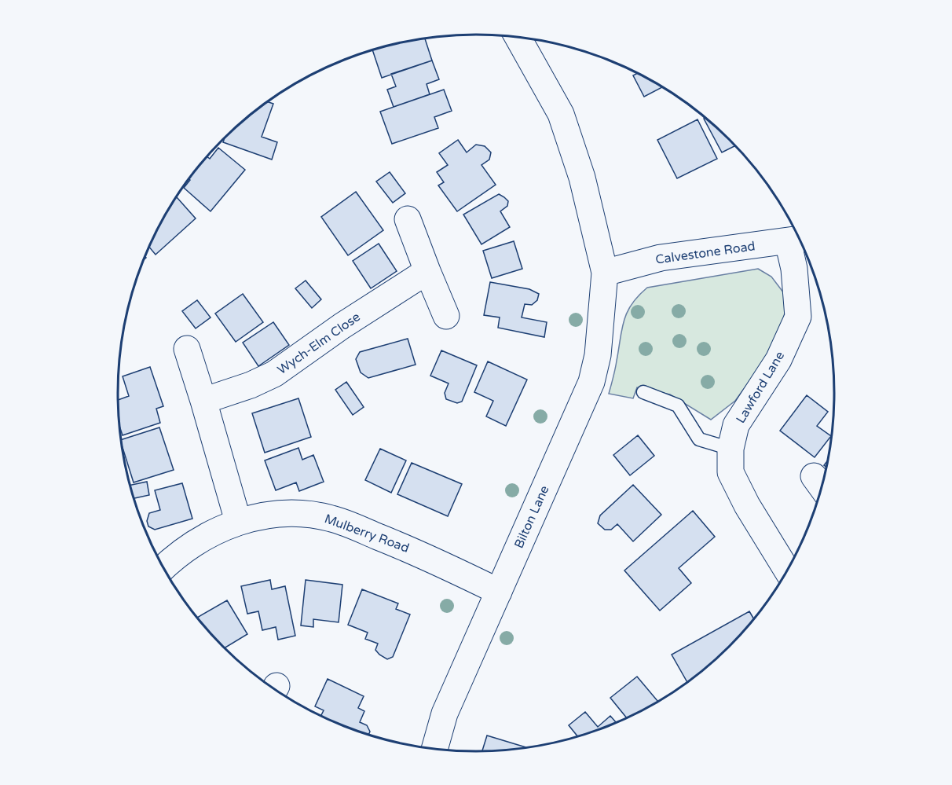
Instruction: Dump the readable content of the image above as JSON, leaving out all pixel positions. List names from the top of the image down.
{
  "streets": {
    "street": [
      "Calvestone Road",
      "Wych-Elm Close",
      "Lawford Lane",
      "Bilton Lane",
      "Mulberry Road"
    ]
  },
  "crossings": [
    ["Calvestone Road", "Lawford Lane"],
    ["Calvestone Road", "Bilton Lane"],
    ["Bilton Lane", "Mulberry Road"]
  ]
}
